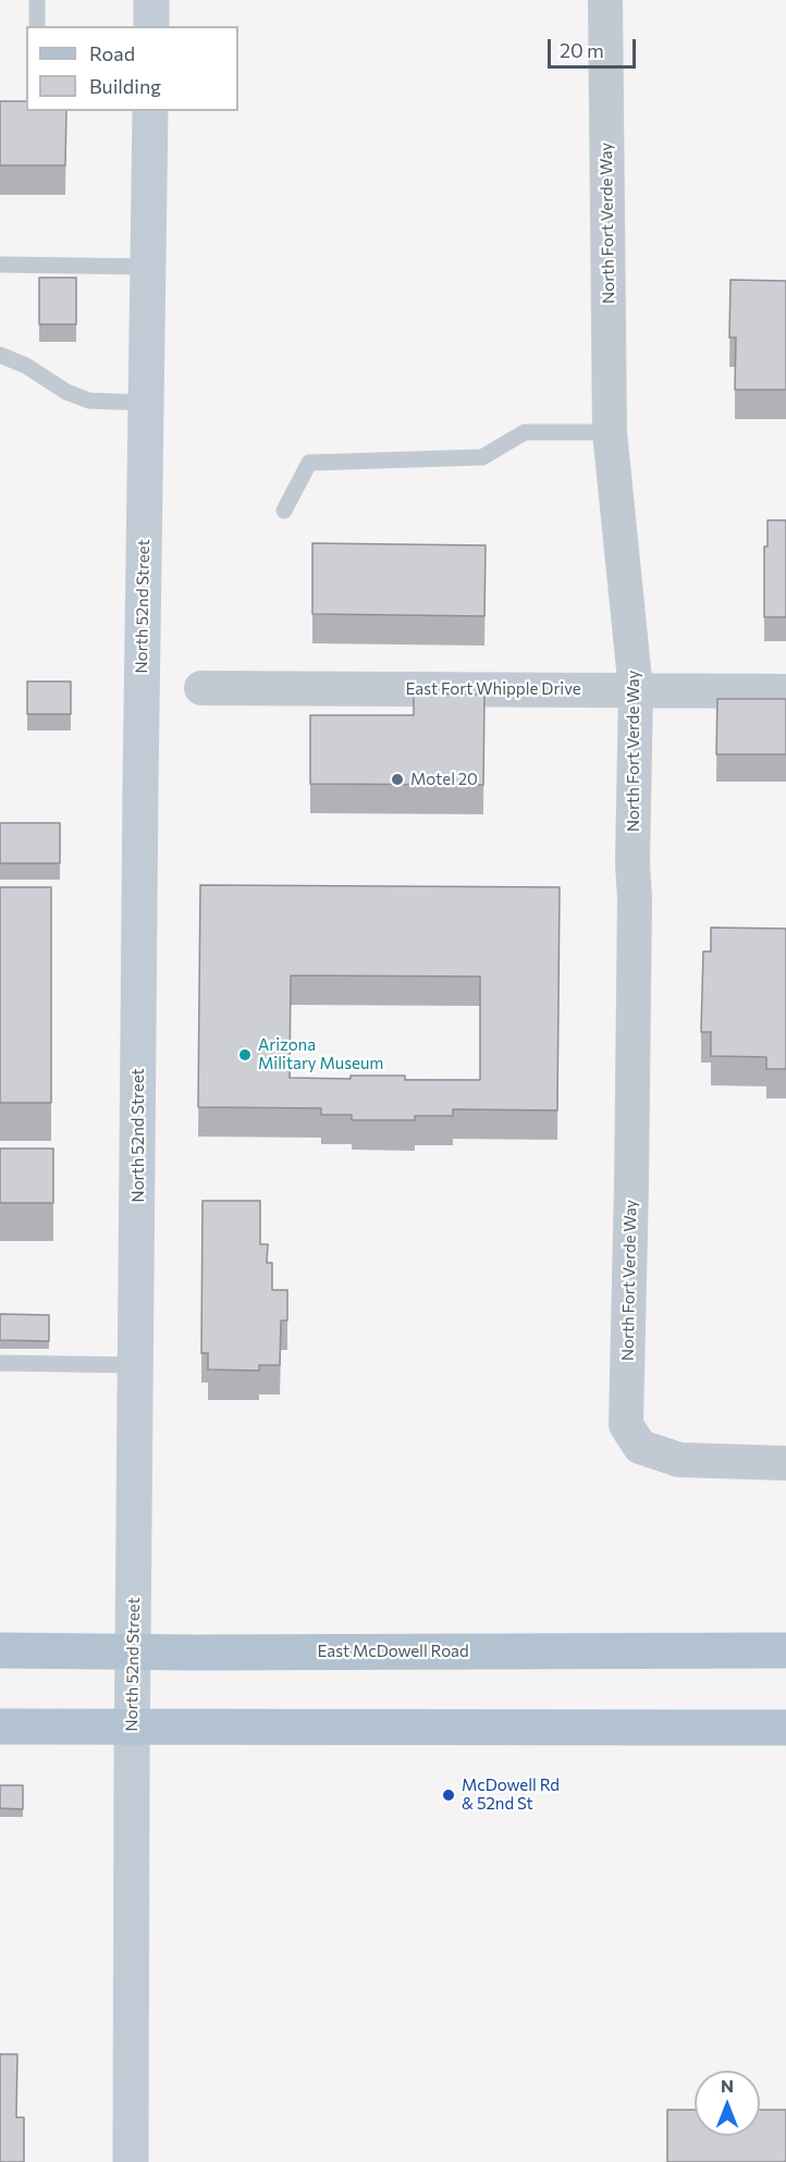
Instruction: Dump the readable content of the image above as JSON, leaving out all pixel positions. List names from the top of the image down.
{
  "streets": {
    "main road": ["North 52nd Street", "East McDowell Road"],
    "street": ["North Fort Verde Way", "East Fort Whipple Drive"]
  },
  "crossings": [
    ["North Fort Verde Way", "East Fort Whipple Drive"],
    ["North 52nd Street", "East McDowell Road"]
  ],
  "places": ["Motel 20", "Arizona Military Museum", "McDowell Rd & 52nd St"],
  "legend": ["Road", "Building"],
  "scale_bar": "20 m",
  "north": "top"
}
